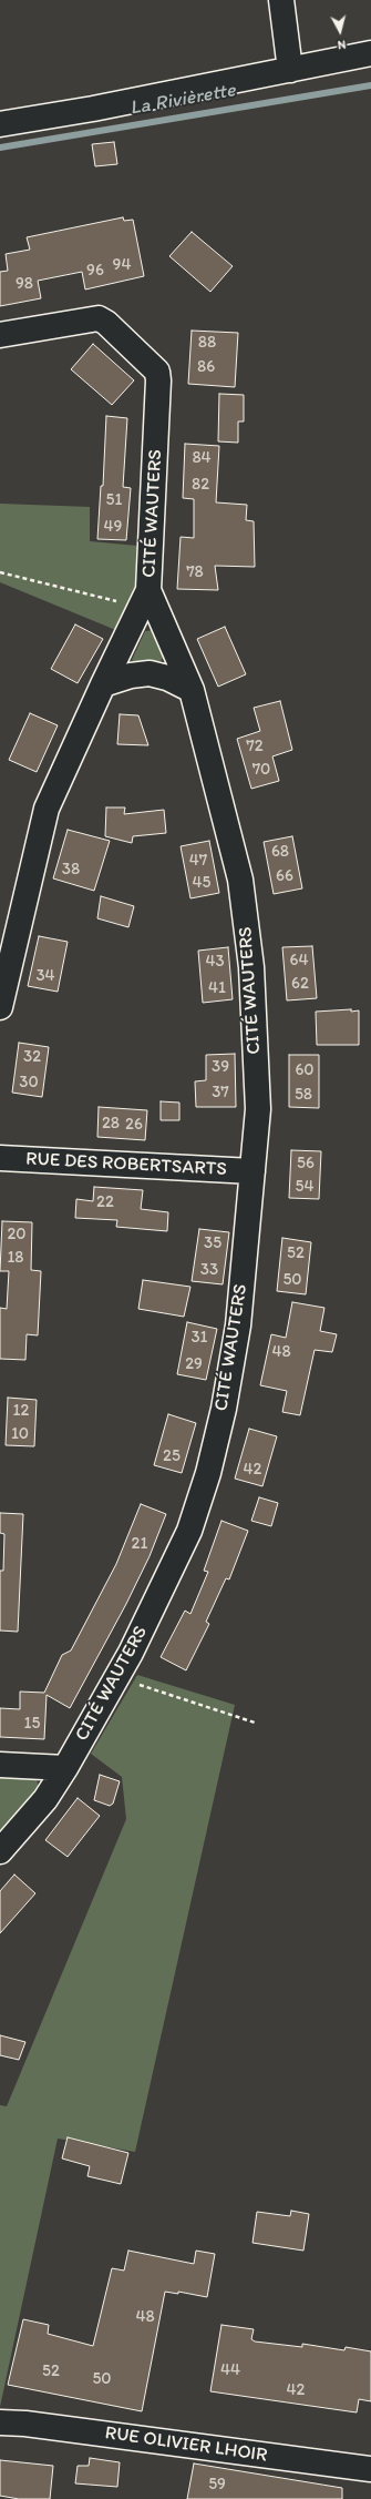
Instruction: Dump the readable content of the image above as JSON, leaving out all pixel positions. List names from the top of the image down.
{
  "streets": {
    "street": ["CITÉ WAUTERS", "RUE DES ROBERTSARTS", "RUE OLIVIER LHOIR"]
  },
  "crossings": [
    ["CITÉ WAUTERS", "RUE DES ROBERTSARTS"]
  ],
  "water": ["La Rivièrette"],
  "house_numbers": [
    "94",
    "96",
    "98",
    "88",
    "86",
    "84",
    "82",
    "51",
    "49",
    "78",
    "72",
    "70",
    "68",
    "47",
    "38",
    "66",
    "45",
    "64",
    "43",
    "34",
    "62",
    "41",
    "32",
    "39",
    "60",
    "30",
    "37",
    "58",
    "28",
    "26",
    "56",
    "54",
    "22",
    "20",
    "35",
    "52",
    "18",
    "33",
    "50",
    "31",
    "48",
    "29",
    "12",
    "10",
    "25",
    "42",
    "21",
    "15",
    "48",
    "44",
    "52",
    "50",
    "42",
    "59"
  ],
  "north": "bottom"
}
